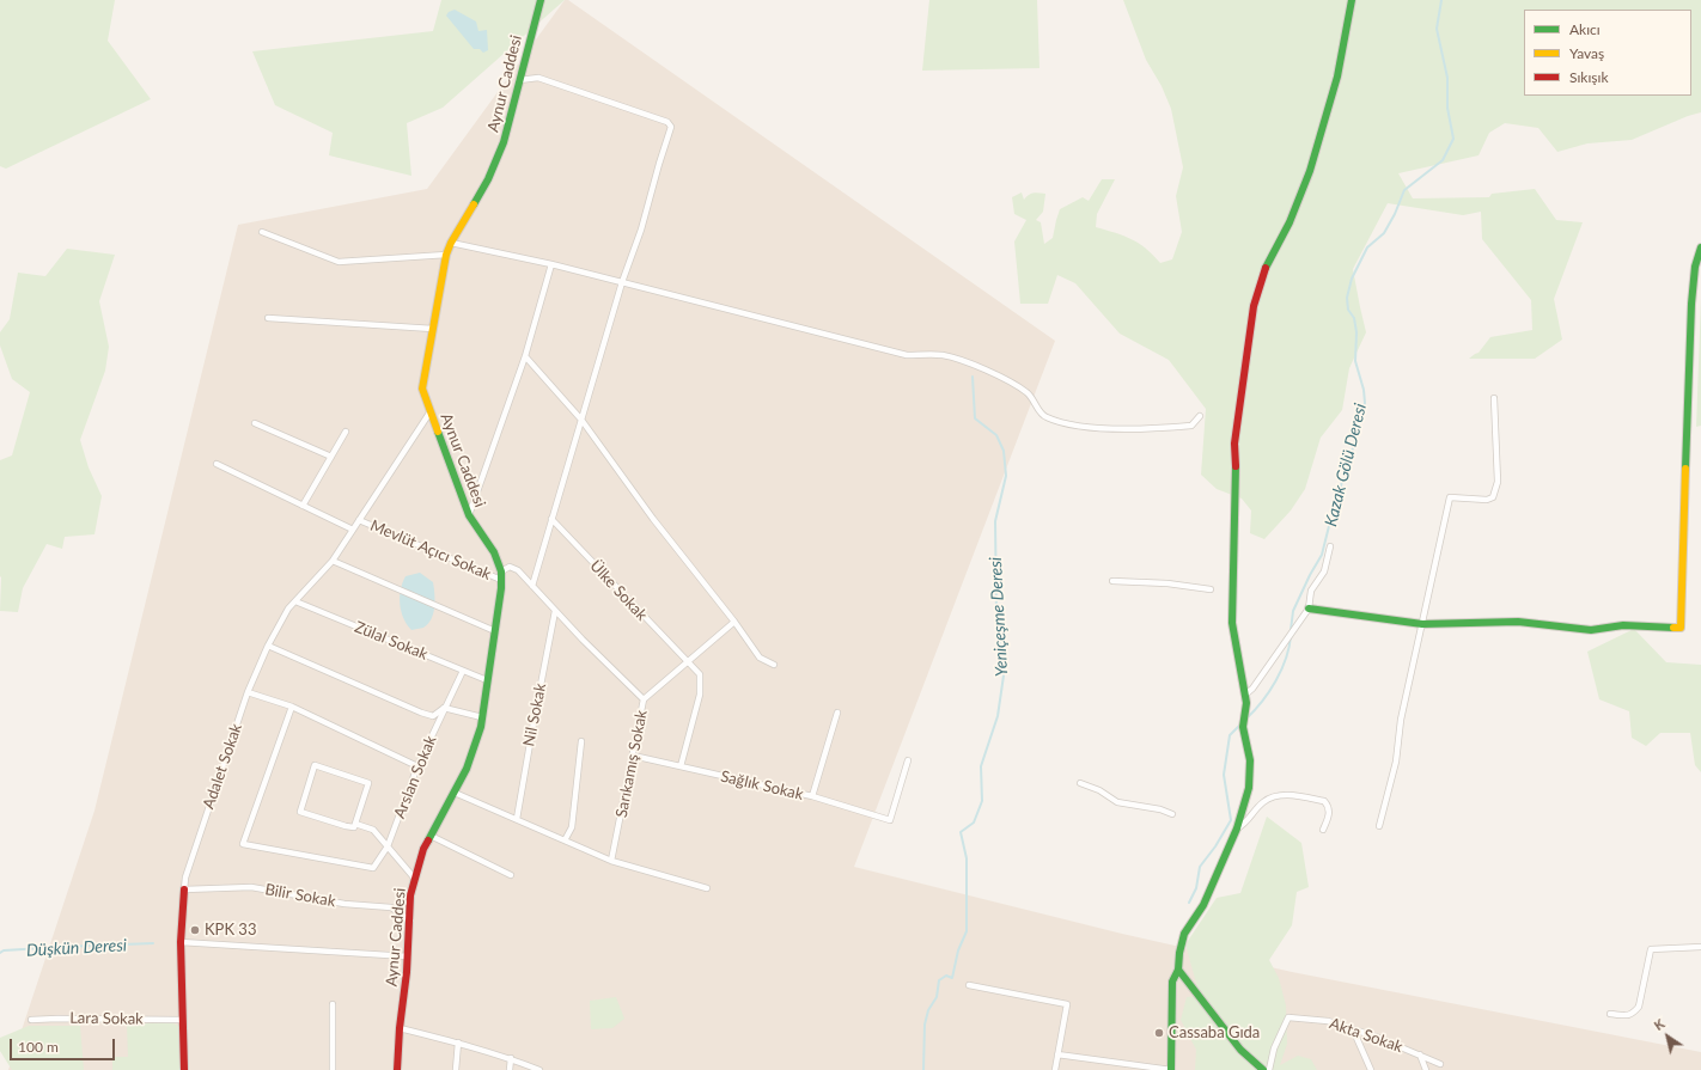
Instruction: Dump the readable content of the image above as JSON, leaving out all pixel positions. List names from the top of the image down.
{
  "streets": {
    "street": [
      "Aynur Caddesi",
      "Mevlüt Açıcı Sokak",
      "Ülke Sokak",
      "Zülal Sokak",
      "Nil Sokak",
      "Sarıkamış Sokak",
      "Adalet Sokak",
      "Arslan Sokak",
      "Sağlık Sokak",
      "Bilir Sokak",
      "Lara Sokak",
      "Akta Sokak"
    ]
  },
  "crossings": [
    ["Aynur Caddesi", "Mevlüt Açıcı Sokak"],
    ["Aynur Caddesi", "Zülal Sokak"],
    ["Aynur Caddesi", "Adalet Sokak"],
    ["Aynur Caddesi", "Bilir Sokak"],
    ["Mevlüt Açıcı Sokak", "Adalet Sokak"],
    ["Ülke Sokak", "Sarıkamış Sokak"],
    ["Ülke Sokak", "Sağlık Sokak"],
    ["Zülal Sokak", "Adalet Sokak"],
    ["Zülal Sokak", "Arslan Sokak"],
    ["Sarıkamış Sokak", "Sağlık Sokak"],
    ["Adalet Sokak", "Bilir Sokak"]
  ],
  "water": ["Kazak Gölü Deresi", "Yeniçeşme Deresi", "Düşkün Deresi"],
  "places": ["KPK 33", "Cassaba Gıda"],
  "legend": ["Akıcı", "Yavaş", "Sıkışık"],
  "scale_bar": "100 m",
  "north": "top left"
}
